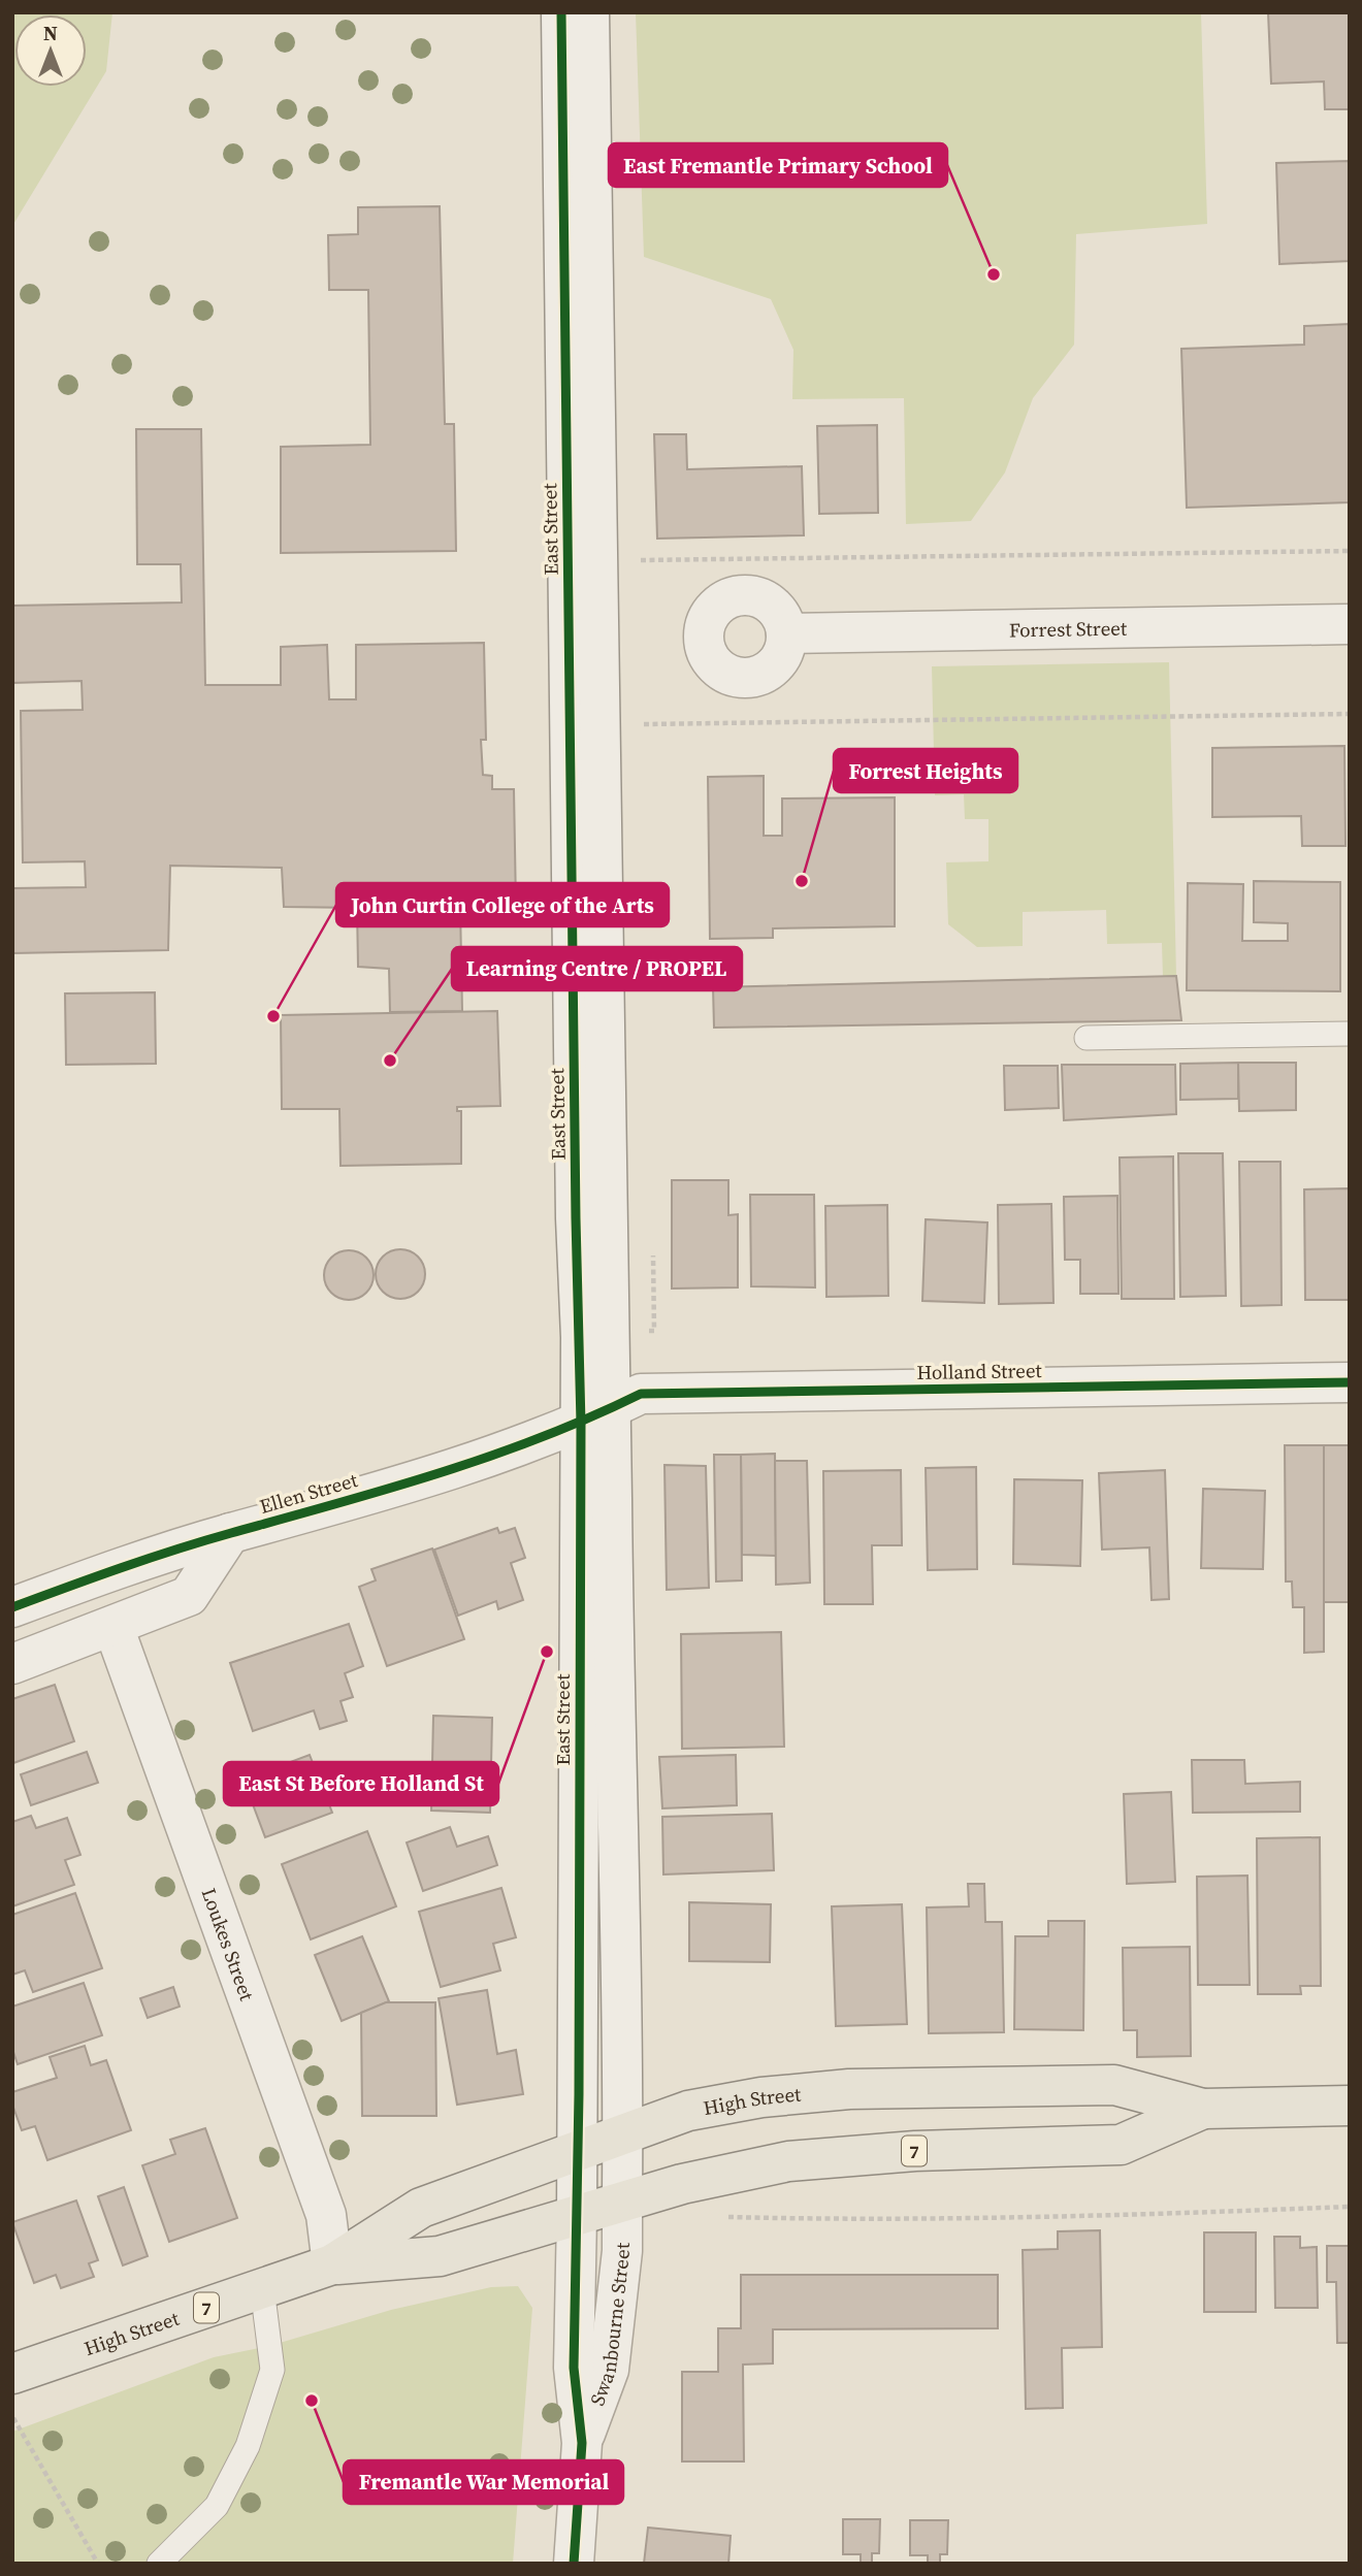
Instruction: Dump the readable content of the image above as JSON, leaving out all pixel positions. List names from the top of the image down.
{
  "streets": {
    "main road": ["High Street", "7"],
    "street": [
      "East Street",
      "Forrest Street",
      "Holland Street",
      "Ellen Street",
      "Loukes Street",
      "Swanbourne Street"
    ]
  },
  "crossings": [
    ["East Street", "Holland Street"],
    ["East Street", "Ellen Street"],
    ["East Street", "High Street"],
    ["East Street", "Swanbourne Street"],
    ["Holland Street", "Ellen Street"],
    ["Loukes Street", "High Street"],
    ["High Street", "Swanbourne Street"]
  ],
  "places": [
    "East Fremantle Primary School",
    "Forrest Heights",
    "John Curtin College of the Arts",
    "Learning Centre / PROPEL",
    "East St Before Holland St",
    "Fremantle War Memorial"
  ],
  "north": "top"
}
